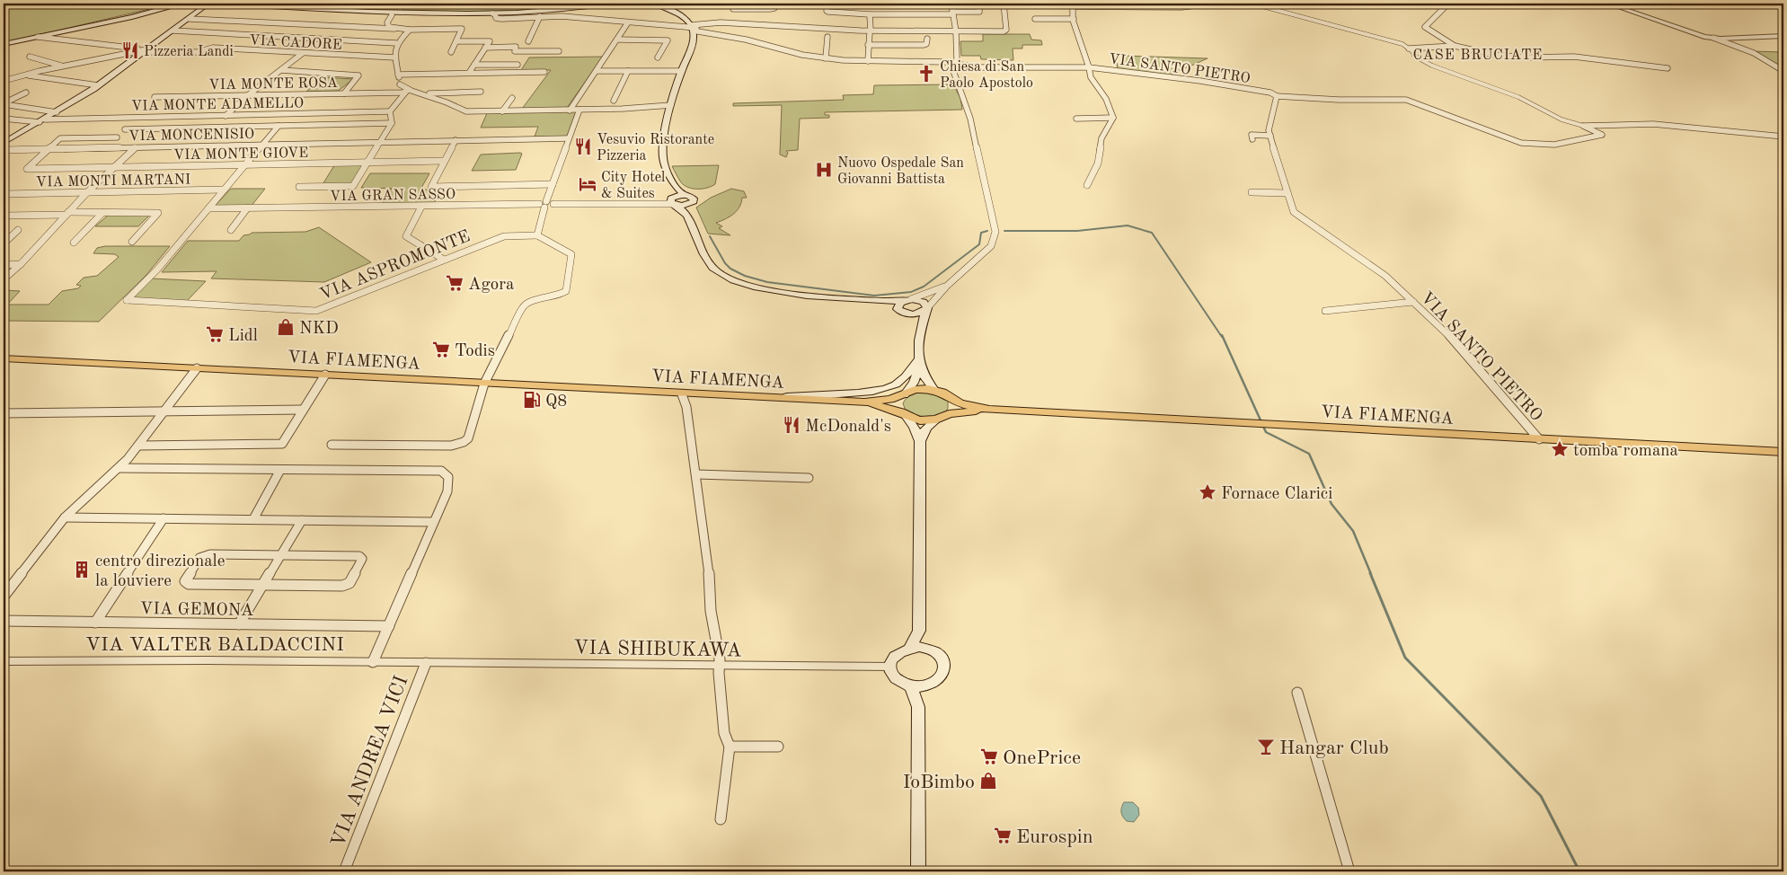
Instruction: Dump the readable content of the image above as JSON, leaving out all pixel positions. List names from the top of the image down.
{
  "streets": {
    "main road": ["VIA FIAMENGA"],
    "street": [
      "VIA CADORE",
      "VIA SANTO PIETRO",
      "VIA MONTE ROSA",
      "VIA MONTE ADAMELLO",
      "VIA MONCENISIO",
      "VIA MONTE GIOVE",
      "VIA MONTI MARTANI",
      "VIA GRAN SASSO",
      "VIA ASPROMONTE",
      "VIA GEMONA",
      "VIA VALTER BALDACCINI",
      "VIA SHIBUKAWA",
      "VIA ANDREA VICI"
    ]
  },
  "crossings": [
    ["VIA SANTO PIETRO", "VIA FIAMENGA"],
    ["VIA MONCENISIO", "VIA MONTE GIOVE"],
    ["VIA GRAN SASSO", "VIA ASPROMONTE"],
    ["VIA VALTER BALDACCINI", "VIA SHIBUKAWA"],
    ["VIA VALTER BALDACCINI", "VIA ANDREA VICI"],
    ["VIA SHIBUKAWA", "VIA ANDREA VICI"]
  ],
  "districts": ["CASE BRUCIATE"],
  "places": {
    "restaurant": ["Pizzeria Landi", "Vesuvio Ristorante Pizzeria", "McDonald's"],
    "church": ["Chiesa di San Paolo Apostolo"],
    "hospital": ["Nuovo Ospedale San Giovanni Battista"],
    "hotel": ["City Hotel & Suites"],
    "supermarket": [
      "Agora",
      "Lidl",
      "Todis",
      "OnePrice",
      "Eurospin"
    ],
    "shop": ["NKD", "IoBimbo"],
    "fuel station": ["Q8"],
    "place": ["tomba romana", "Fornace Clarici"],
    "building": ["centro direzionale la louviere"],
    "bar": ["Hangar Club"]
  }
}
